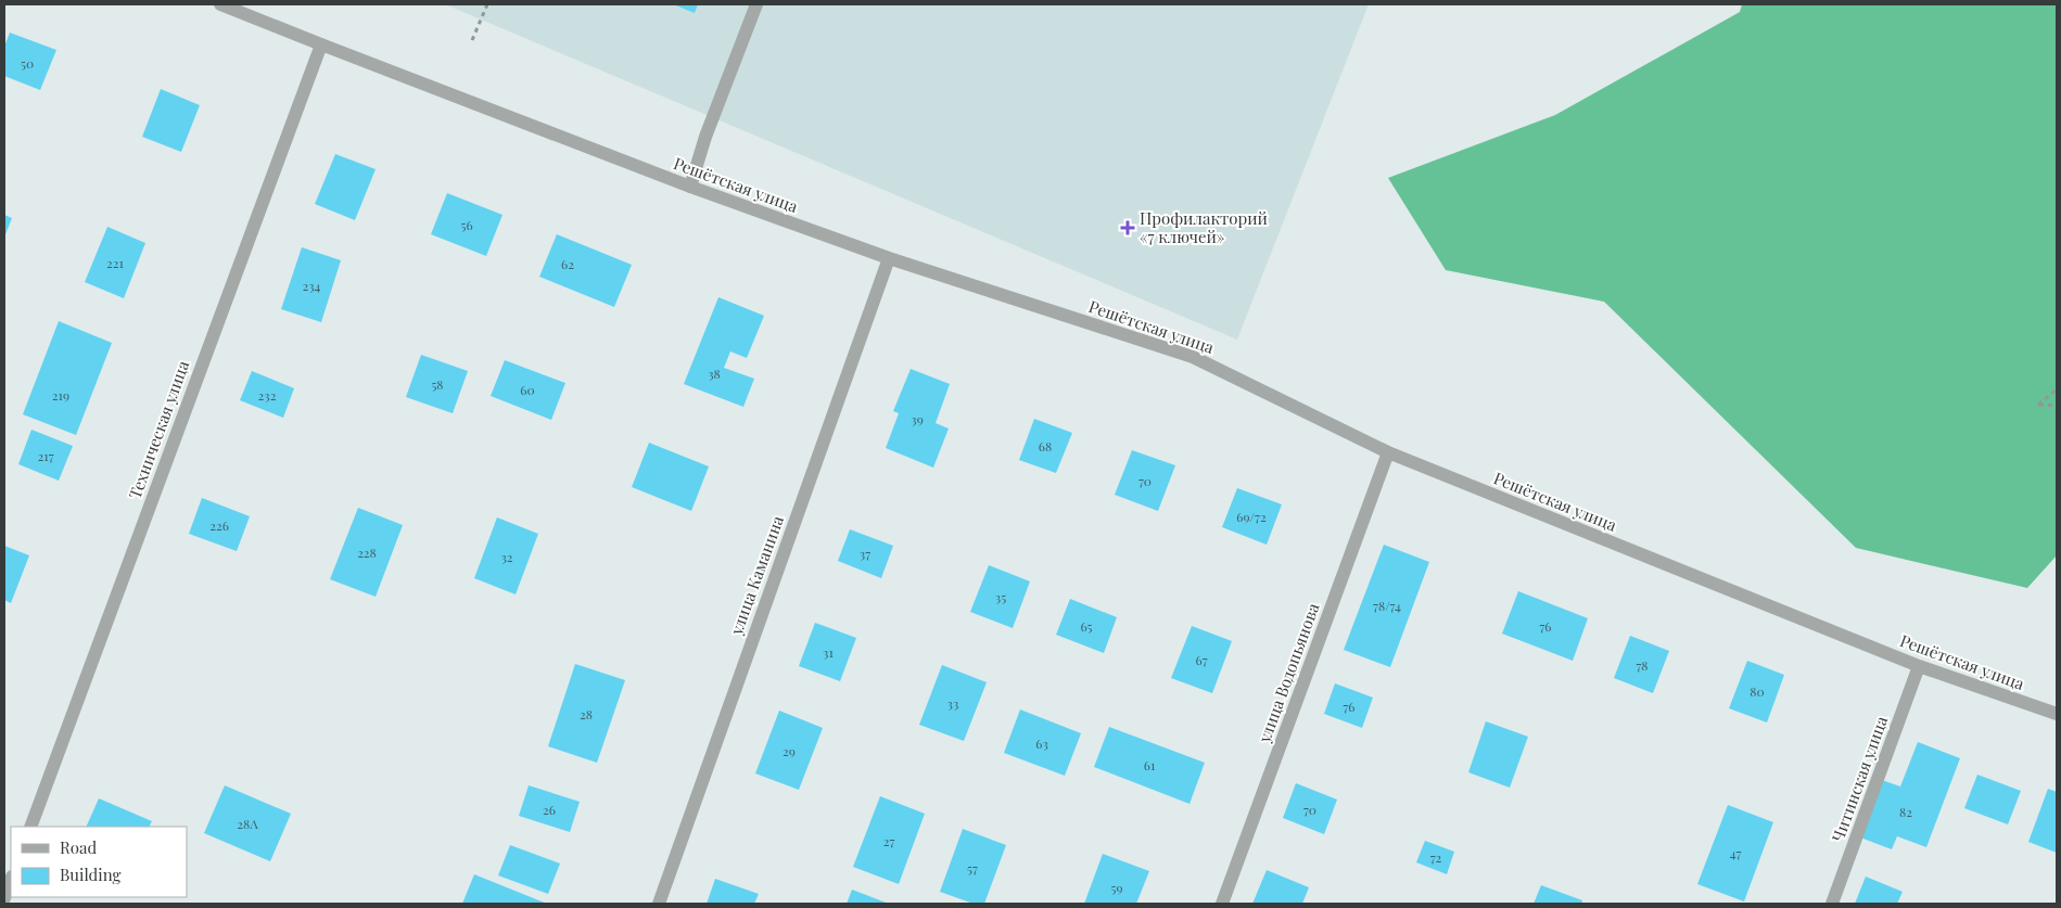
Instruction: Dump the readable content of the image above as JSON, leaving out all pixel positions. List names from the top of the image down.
{
  "streets": {
    "street": [
      "Решётская улица",
      "Техническая улица",
      "улица Каманина",
      "улица Водопьянова",
      "Читинская улица"
    ]
  },
  "crossings": [
    ["Решётская улица", "Техническая улица"],
    ["Решётская улица", "улица Каманина"],
    ["Решётская улица", "улица Водопьянова"],
    ["Решётская улица", "Читинская улица"]
  ],
  "places": {
    "health": ["Профилакторий «7 ключей»"]
  },
  "house_numbers": [
    "50",
    "56",
    "221",
    "62",
    "234",
    "38",
    "58",
    "60",
    "219",
    "232",
    "39",
    "68",
    "217",
    "70",
    "69/72",
    "226",
    "228",
    "37",
    "32",
    "35",
    "78/74",
    "65",
    "76",
    "31",
    "67",
    "78",
    "80",
    "33",
    "76",
    "28",
    "63",
    "29",
    "61",
    "26",
    "70",
    "82",
    "28А",
    "27",
    "47",
    "72",
    "57",
    "59"
  ],
  "legend": ["Road", "Building"]
}
